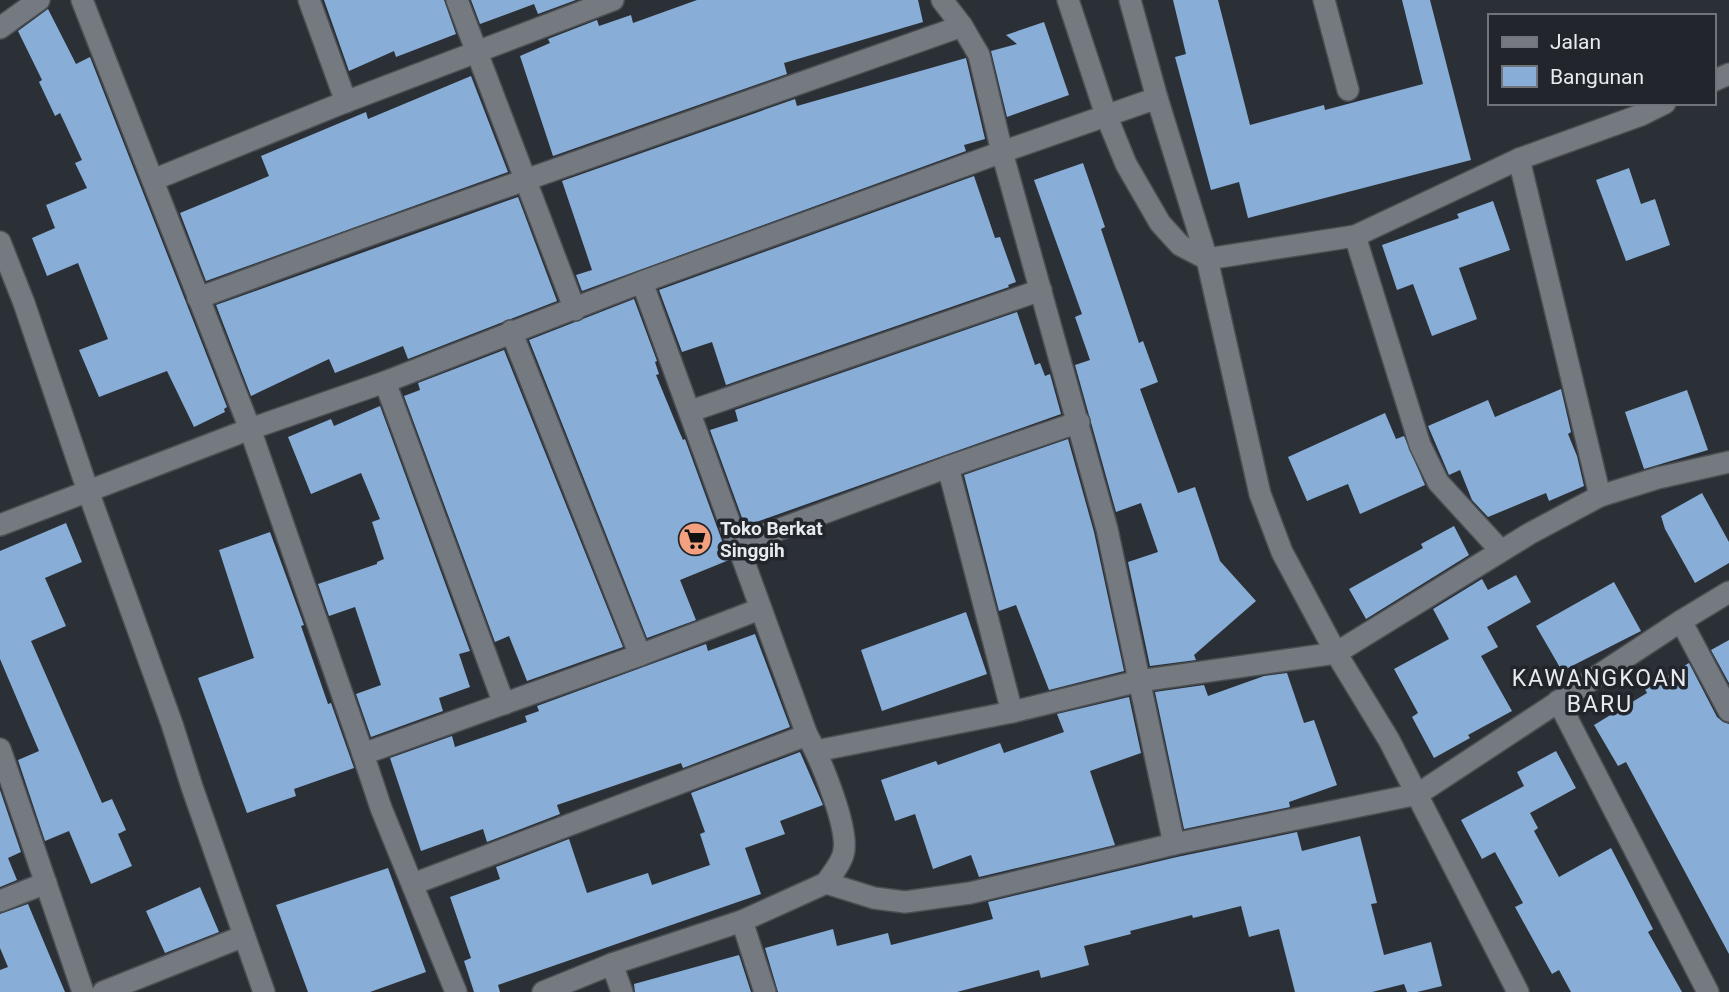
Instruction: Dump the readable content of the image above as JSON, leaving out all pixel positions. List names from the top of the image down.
{
  "districts": ["KAWANGKOAN BARU"],
  "places": {
    "supermarket": ["Toko Berkat Singgih"]
  },
  "legend": ["Jalan", "Bangunan"]
}
